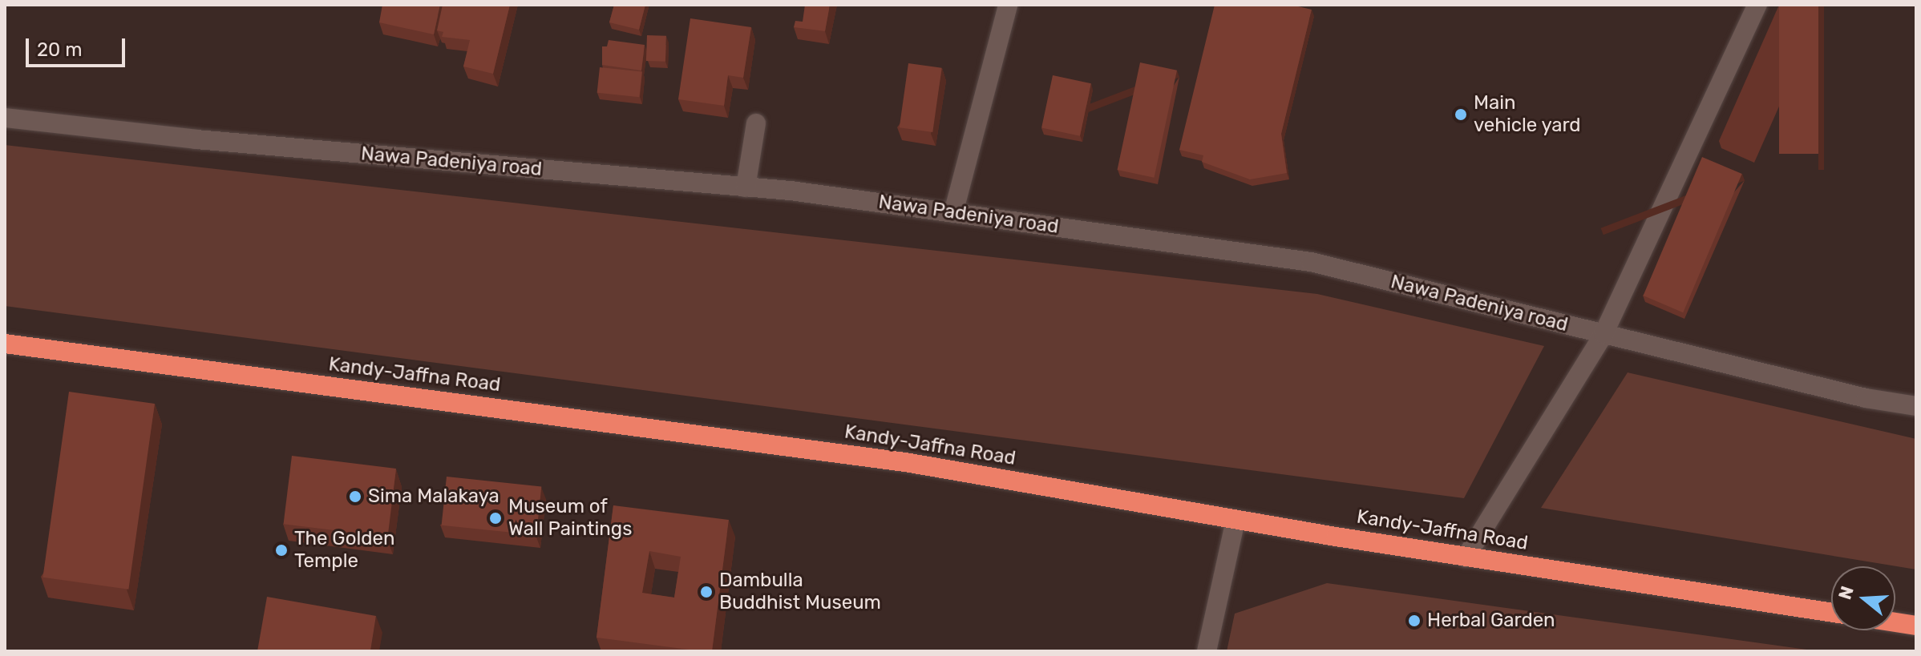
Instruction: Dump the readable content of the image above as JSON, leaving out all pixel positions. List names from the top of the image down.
{
  "streets": {
    "highway": ["Kandy-Jaffna Road"],
    "street": ["Nawa Padeniya road"]
  },
  "places": [
    "Main vehicle yard",
    "Sima Malakaya",
    "Museum of Wall Paintings",
    "The Golden Temple",
    "Dambulla Buddhist Museum",
    "Herbal Garden"
  ],
  "scale_bar": "20 m",
  "north": "left"
}
